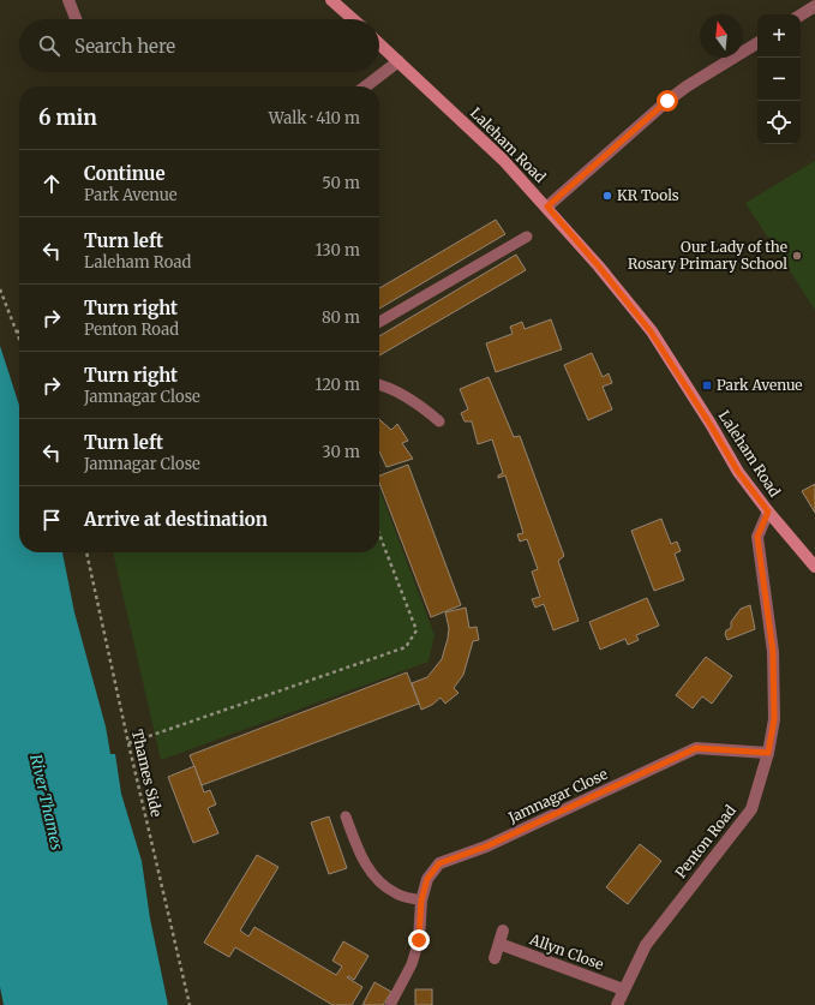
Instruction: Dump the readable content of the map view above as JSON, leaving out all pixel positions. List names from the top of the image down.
{
  "streets": {
    "main road": ["Laleham Road"],
    "street": ["Jamnagar Close", "Penton Road", "Allyn Close"],
    "path": ["Thames Side"]
  },
  "crossings": [
    ["Laleham Road", "Penton Road"],
    ["Jamnagar Close", "Penton Road"],
    ["Penton Road", "Allyn Close"]
  ],
  "water": ["River Thames"],
  "places": {
    "other": ["KR Tools", "Our Lady of the Rosary Primary School"],
    "transit": ["Park Avenue"]
  },
  "north": "top",
  "page": {
    "map_buttons": ["+", "−"],
    "search": "Search here",
    "heading": ["6 min", "Walk · 410 m"],
    "list": [
      ["Continue", "Park Avenue", "50 m"],
      ["Turn left", "Laleham Road", "130 m"],
      ["Turn right", "Penton Road", "80 m"],
      ["Turn right", "Jamnagar Close", "120 m"],
      ["Turn left", "Jamnagar Close", "30 m"],
      "Arrive at destination"
    ]
  }
}
